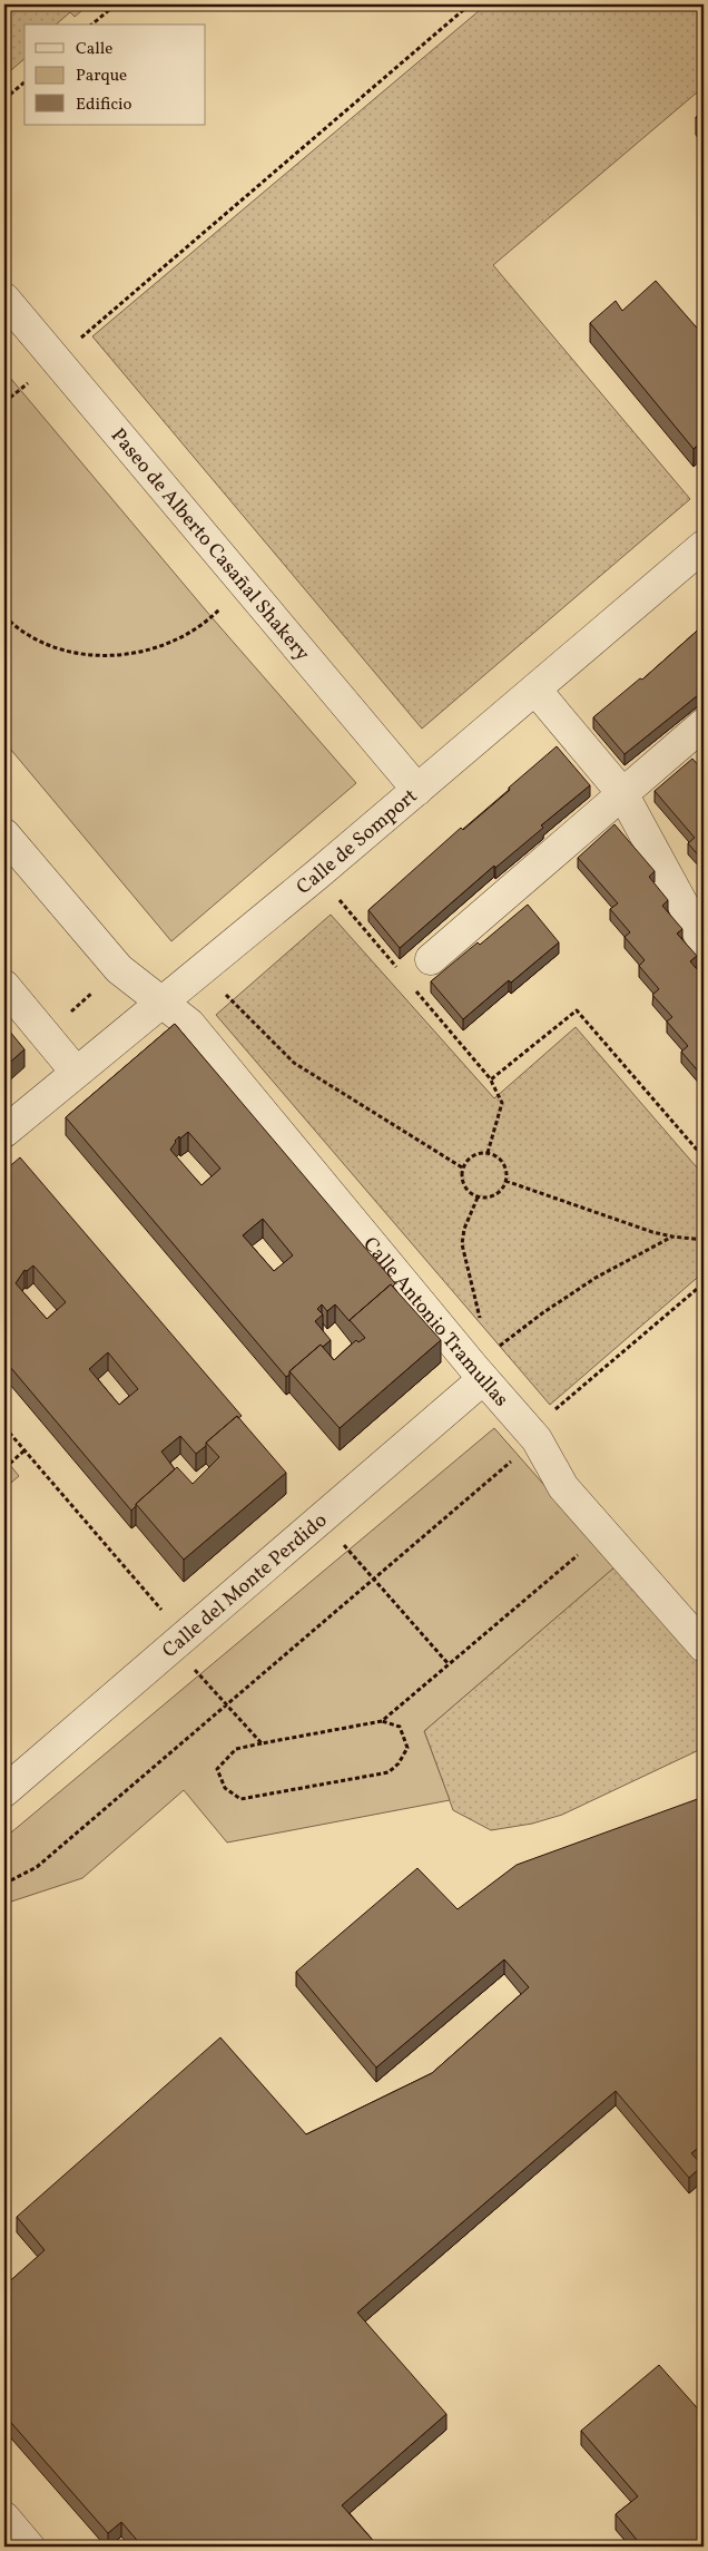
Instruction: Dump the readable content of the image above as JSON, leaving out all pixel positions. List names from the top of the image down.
{
  "streets": {
    "street": [
      "Paseo de Alberto Casañal Shakery",
      "Calle de Somport",
      "Calle Antonio Tramullas",
      "Calle del Monte Perdido"
    ]
  },
  "crossings": [
    ["Paseo de Alberto Casañal Shakery", "Calle de Somport"],
    ["Calle de Somport", "Calle Antonio Tramullas"],
    ["Calle Antonio Tramullas", "Calle del Monte Perdido"]
  ],
  "legend": ["Calle", "Parque", "Edificio"]
}
